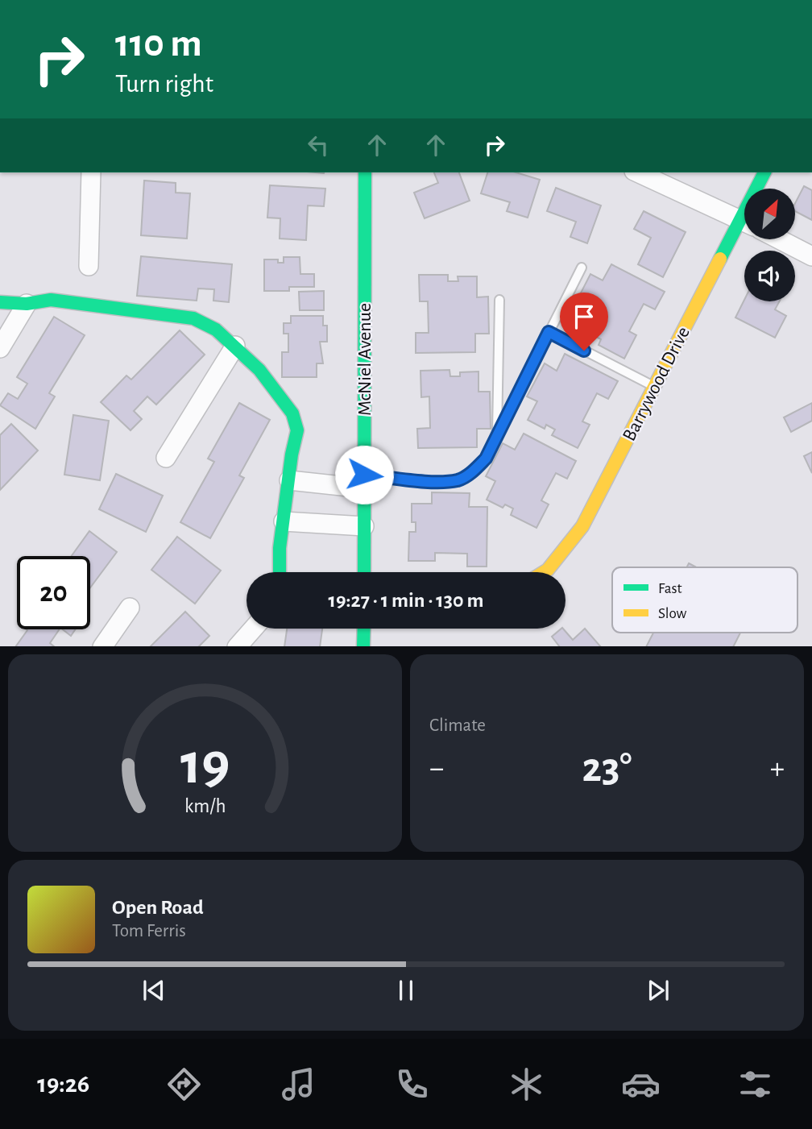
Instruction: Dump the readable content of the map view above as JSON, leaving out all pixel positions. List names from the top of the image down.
{
  "streets": {
    "street": ["McNiel Avenue", "Barrywood Drive"]
  },
  "legend": ["Fast", "Slow"],
  "north": "top right",
  "page": {
    "turn": ["110 m", "Turn right"],
    "limit": "20",
    "trip": "19:27 · 1 min · 130 m",
    "tile": "Climate",
    "heat": ["−", "23°", "+"],
    "song": ["Open Road", "Tom Ferris"],
    "tabs": "19:26",
    "gauge": ["19", "km/h"]
  }
}
